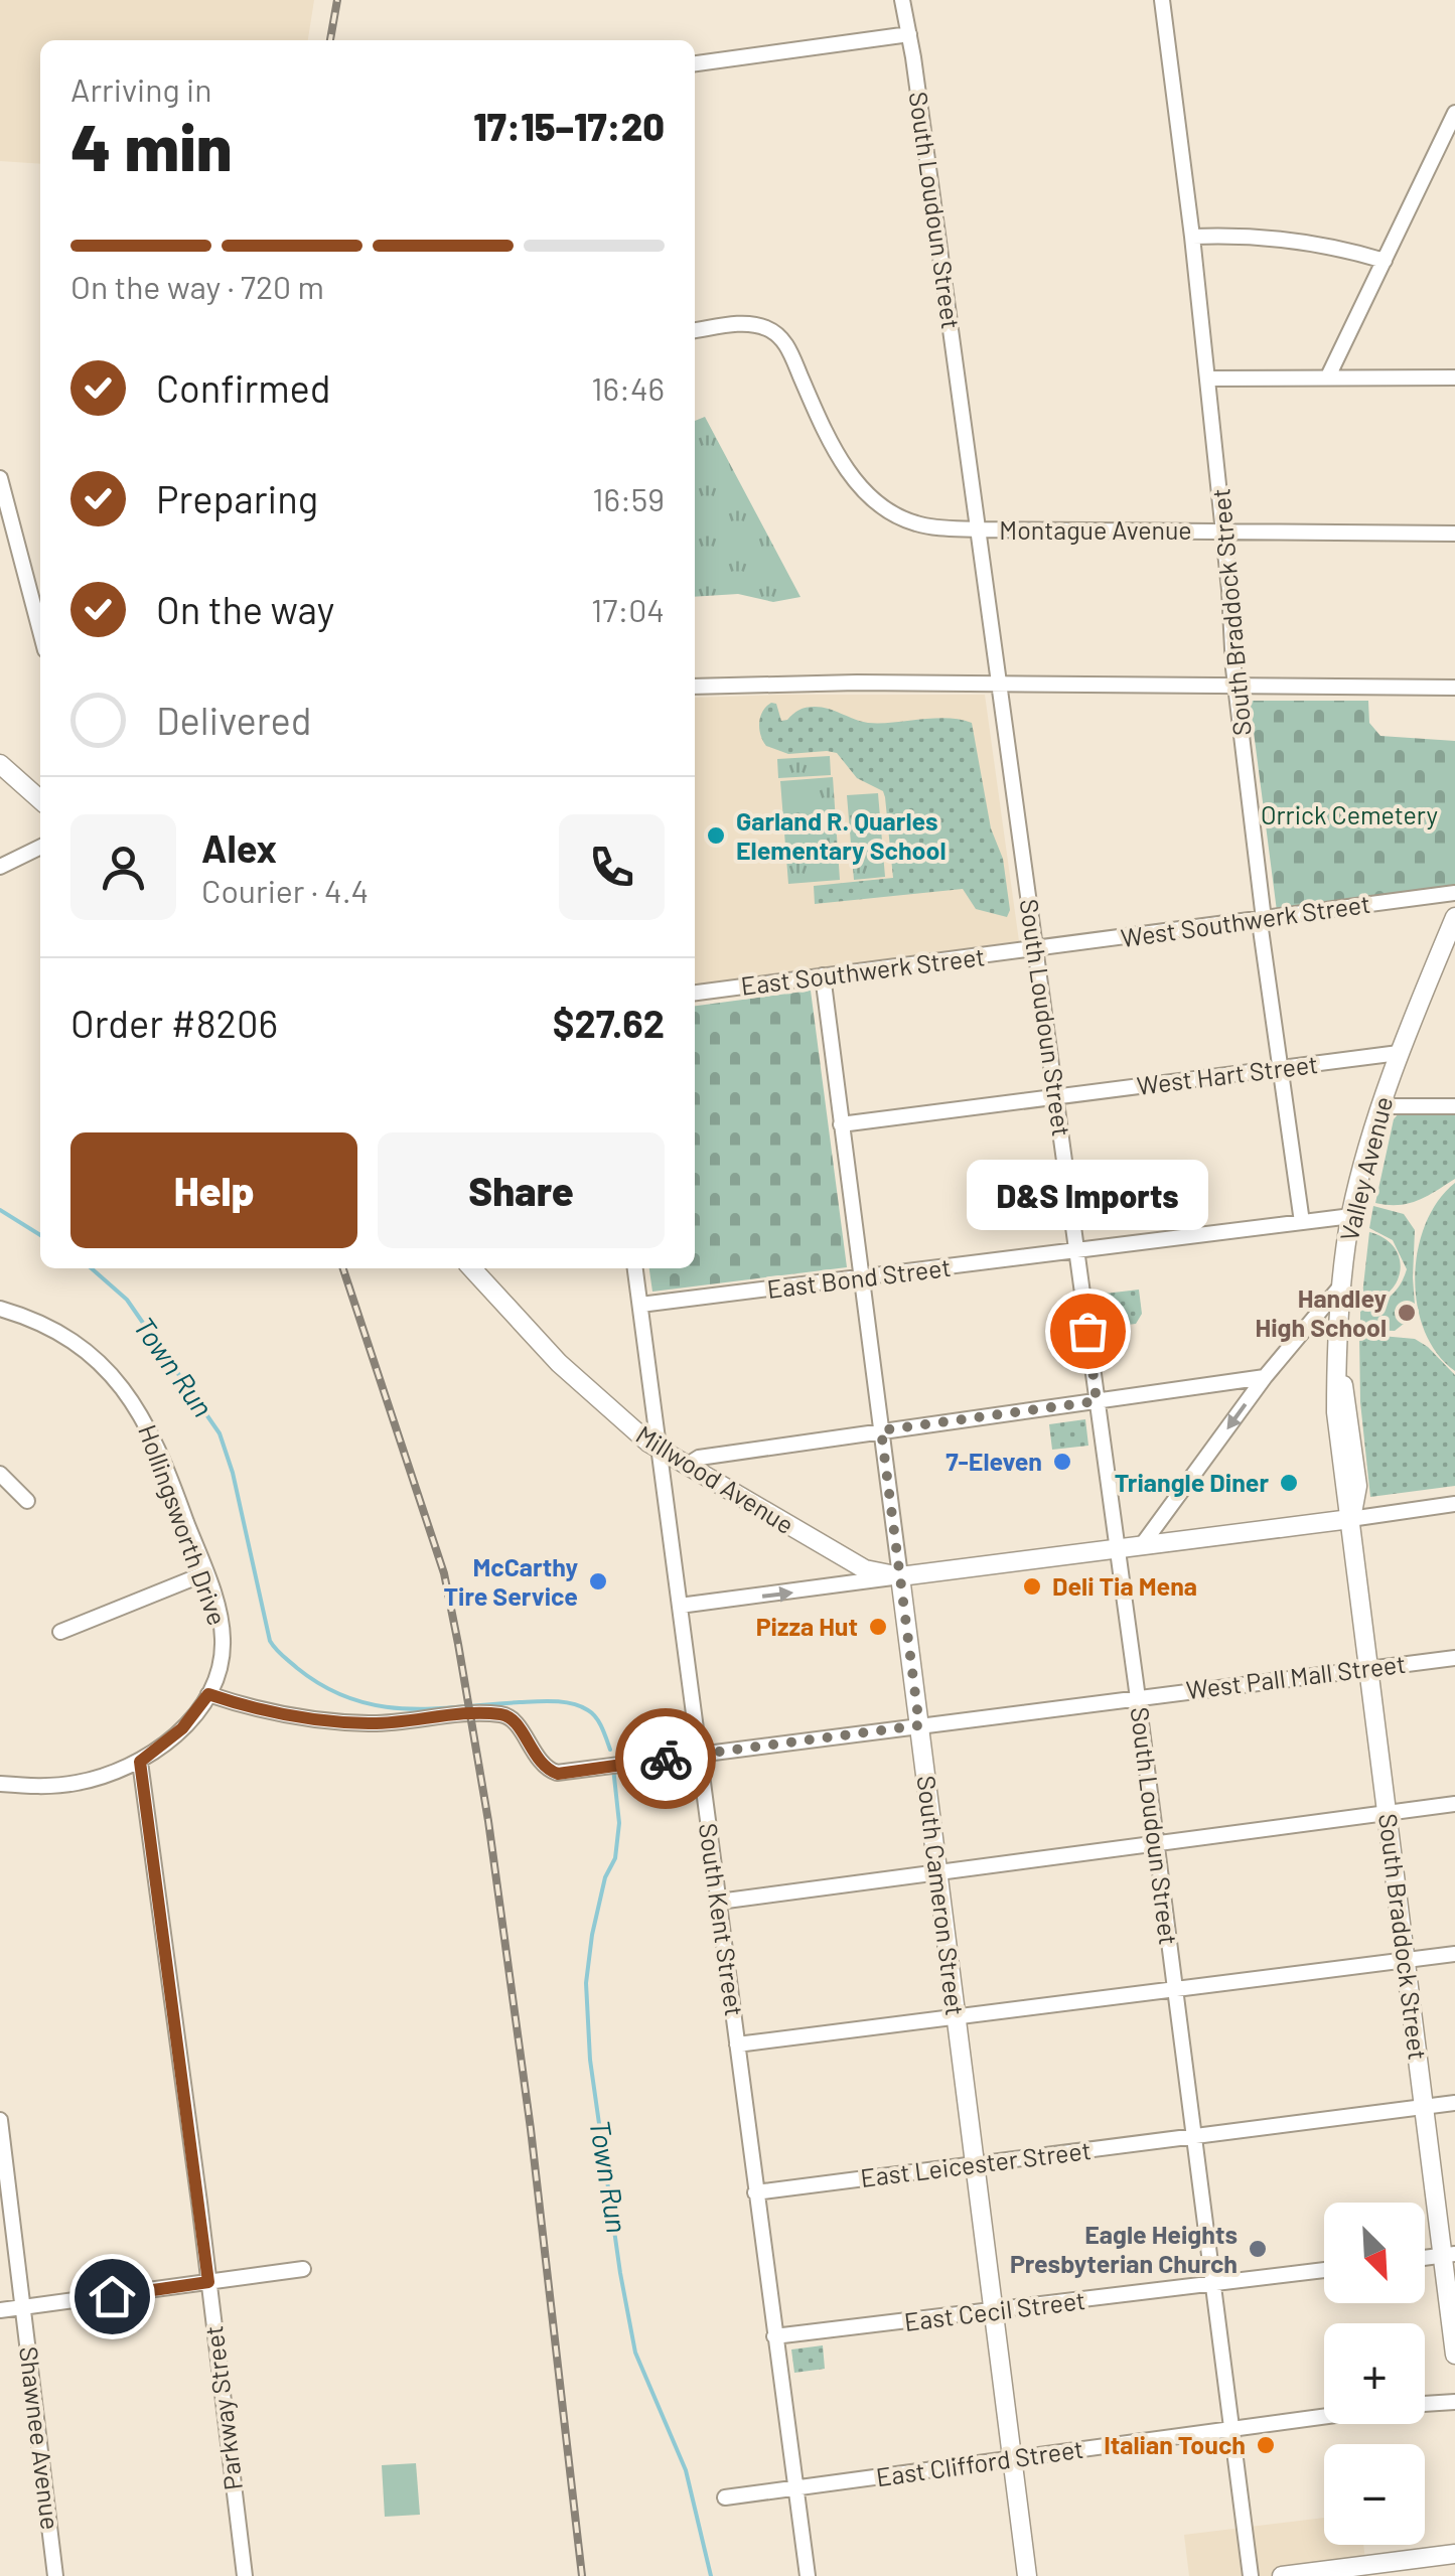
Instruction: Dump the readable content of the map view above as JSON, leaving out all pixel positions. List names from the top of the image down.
{
  "streets": {
    "main road": [
      "South Braddock Street",
      "Valley Avenue",
      "Millwood Avenue",
      "South Cameron Street"
    ],
    "street": [
      "South Loudoun Street",
      "Montague Avenue",
      "West Southwerk Street",
      "East Southwerk Street",
      "West Hart Street",
      "East Bond Street",
      "Hollingsworth Drive",
      "West Pall Mall Street",
      "South Kent Street",
      "East Leicester Street",
      "East Cecil Street",
      "Parkway Street",
      "Shawnee Avenue",
      "East Clifford Street"
    ]
  },
  "crossings": [
    ["South Loudoun Street", "Montague Avenue"],
    ["South Loudoun Street", "West Southwerk Street"],
    ["South Loudoun Street", "East Southwerk Street"],
    ["South Loudoun Street", "West Hart Street"],
    ["South Loudoun Street", "East Bond Street"],
    ["South Loudoun Street", "West Pall Mall Street"],
    ["South Loudoun Street", "East Leicester Street"],
    ["South Loudoun Street", "East Cecil Street"],
    ["South Loudoun Street", "East Clifford Street"],
    ["Montague Avenue", "South Braddock Street"],
    ["South Braddock Street", "West Southwerk Street"],
    ["South Braddock Street", "West Hart Street"],
    ["South Braddock Street", "Valley Avenue"],
    ["South Braddock Street", "East Bond Street"],
    ["South Braddock Street", "West Pall Mall Street"],
    ["South Braddock Street", "East Leicester Street"],
    ["West Southwerk Street", "East Southwerk Street"],
    ["East Southwerk Street", "South Cameron Street"],
    ["West Hart Street", "Valley Avenue"],
    ["West Hart Street", "South Cameron Street"],
    ["Valley Avenue", "East Bond Street"],
    ["East Bond Street", "South Cameron Street"],
    ["East Bond Street", "South Kent Street"],
    ["Millwood Avenue", "South Cameron Street"],
    ["Millwood Avenue", "South Kent Street"],
    ["Hollingsworth Drive", "West Pall Mall Street"],
    ["West Pall Mall Street", "South Cameron Street"],
    ["West Pall Mall Street", "South Kent Street"],
    ["South Cameron Street", "East Leicester Street"],
    ["South Cameron Street", "East Cecil Street"],
    ["South Cameron Street", "East Clifford Street"],
    ["South Kent Street", "East Leicester Street"],
    ["South Kent Street", "East Cecil Street"],
    ["South Kent Street", "East Clifford Street"]
  ],
  "water": ["Town Run"],
  "parks": ["Orrick Cemetery"],
  "places": [
    "Garland R. Quarles Elementary School",
    "Handley High School",
    "D&S Imports",
    "7-Eleven",
    "Triangle Diner",
    "McCarthy Tire Service",
    "Deli Tia Mena",
    "Pizza Hut",
    "Eagle Heights Presbyterian Church",
    "Italian Touch"
  ],
  "north": "bottom right",
  "page": {
    "heading": ["4 min", "Arriving in", "17:15–17:20"],
    "panel": [
      "Alex",
      "Courier · 4.4",
      "Order #8206",
      "$27.62"
    ],
    "bar": "On the way · 720 m",
    "list": [
      ["Confirmed", "16:46"],
      ["Preparing", "16:59"],
      ["On the way", "17:04"],
      "Delivered"
    ],
    "buttons": ["Help", "Share"],
    "bubble": "D&S Imports",
    "map_buttons": ["+", "−"]
  }
}
